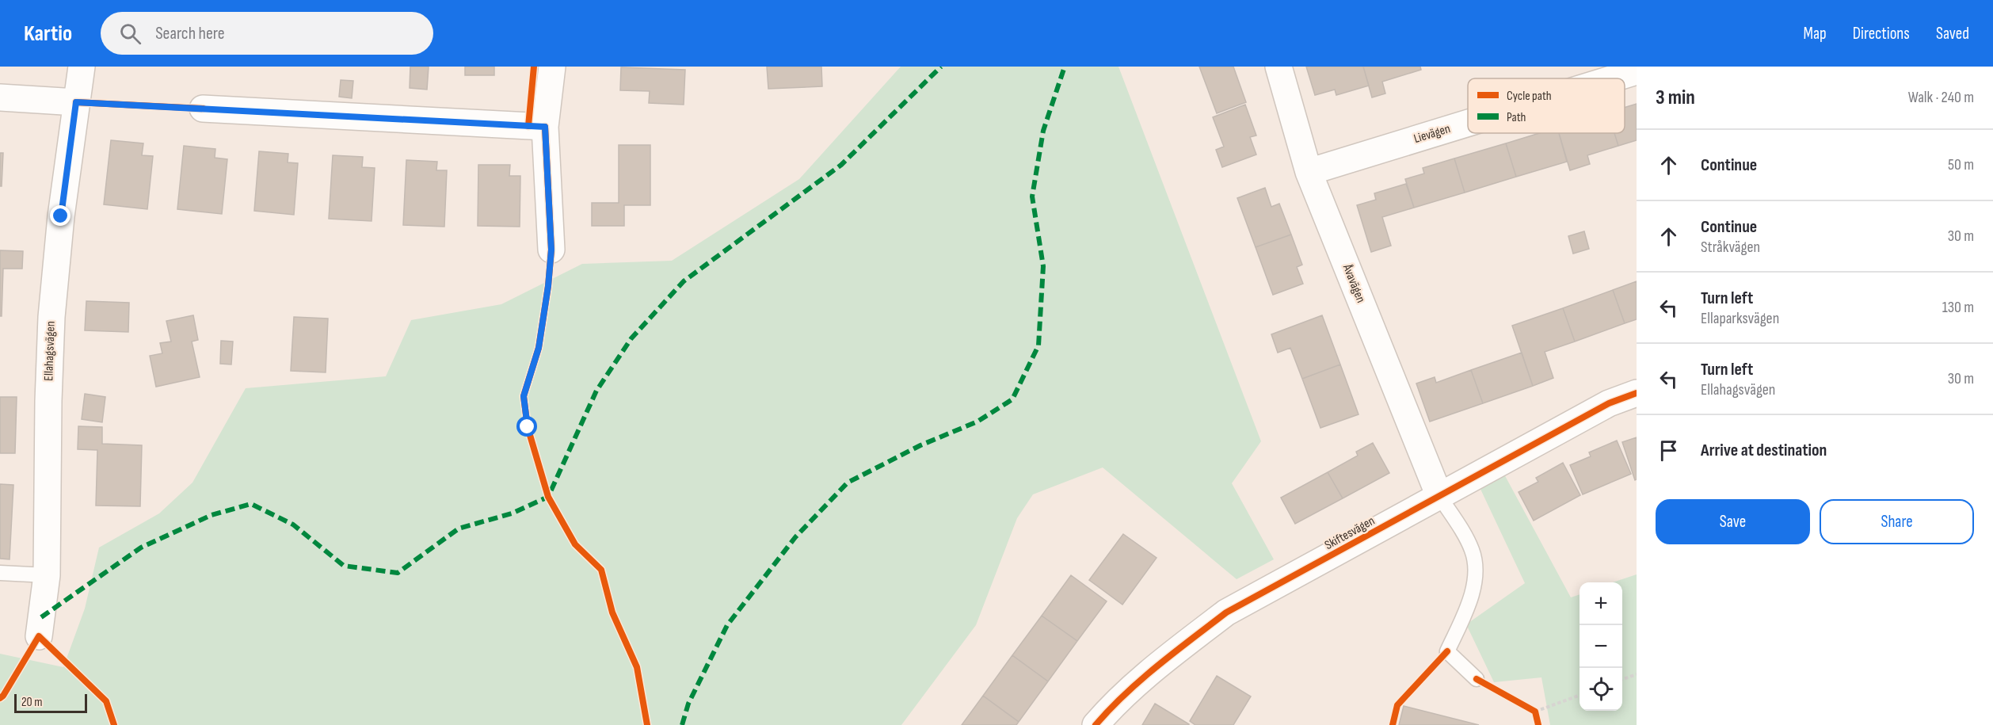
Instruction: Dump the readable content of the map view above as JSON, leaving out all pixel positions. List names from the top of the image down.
{
  "streets": {
    "street": [
      "Lievägen",
      "Åvavägen",
      "Ellahagsvägen",
      "Skiftesvägen"
    ]
  },
  "crossings": [
    ["Lievägen", "Åvavägen"],
    ["Åvavägen", "Skiftesvägen"]
  ],
  "legend": ["Cycle path", "Path"],
  "scale_bar": "20 m",
  "page": {
    "header": "Kartio",
    "search": "Search here",
    "nav": ["Map", "Directions", "Saved"],
    "heading": ["3 min", "Walk · 240 m"],
    "list": [
      ["Continue", "50 m"],
      ["Continue", "Stråkvägen", "30 m"],
      ["Turn left", "Ellaparksvägen", "130 m"],
      ["Turn left", "Ellahagsvägen", "30 m"],
      "Arrive at destination"
    ],
    "buttons": ["Save", "Share"],
    "map_buttons": ["+", "−"],
    "scale": "20 m"
  }
}
